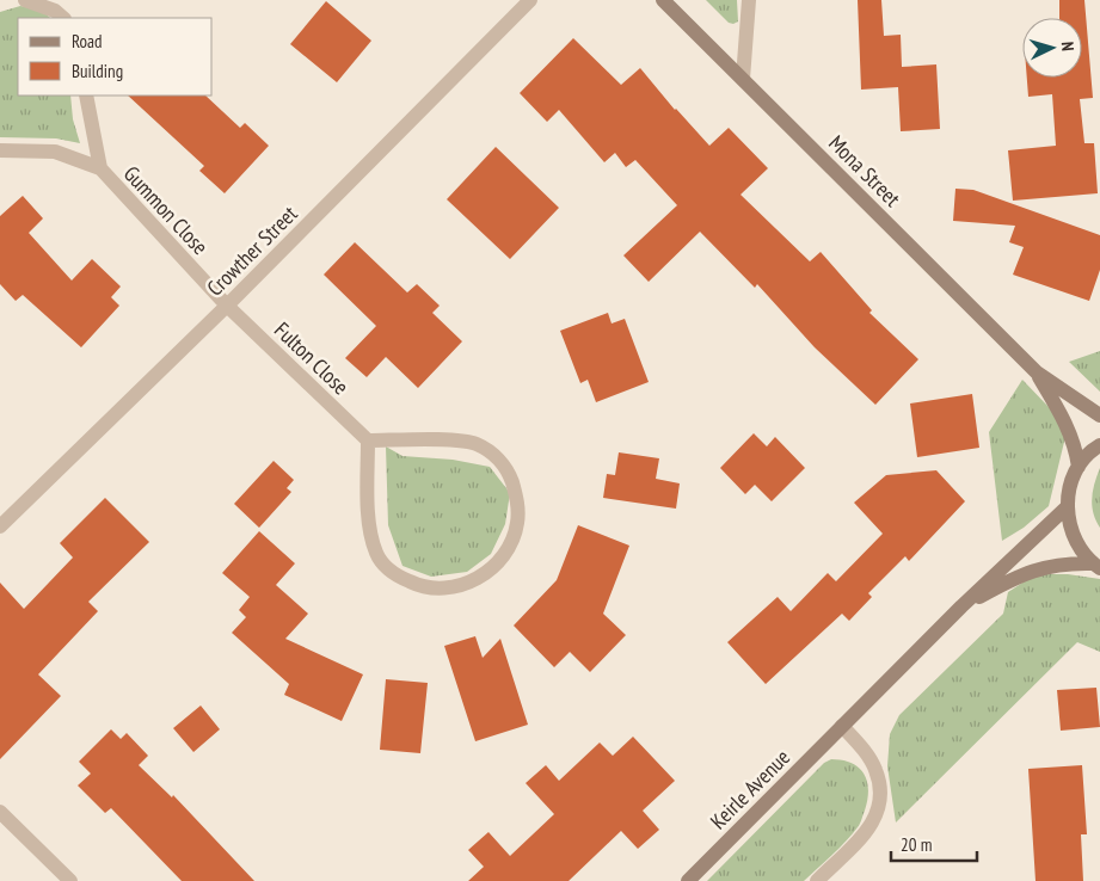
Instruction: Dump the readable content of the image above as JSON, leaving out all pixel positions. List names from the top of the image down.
{
  "streets": {
    "street": [
      "Mona Street",
      "Gummon Close",
      "Crowther Street",
      "Fulton Close",
      "Keirle Avenue"
    ]
  },
  "crossings": [
    ["Gummon Close", "Crowther Street"],
    ["Gummon Close", "Fulton Close"],
    ["Crowther Street", "Fulton Close"]
  ],
  "legend": ["Road", "Building"],
  "scale_bar": "20 m",
  "north": "right"
}
